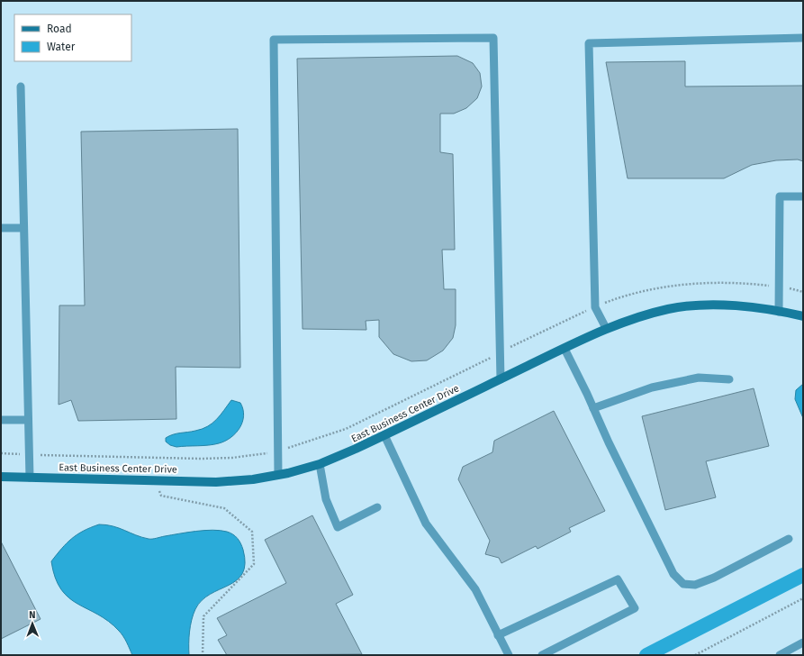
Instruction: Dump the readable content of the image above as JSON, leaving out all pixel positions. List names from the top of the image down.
{
  "streets": {
    "street": ["East Business Center Drive"]
  },
  "legend": ["Road", "Water"],
  "north": "top"
}
